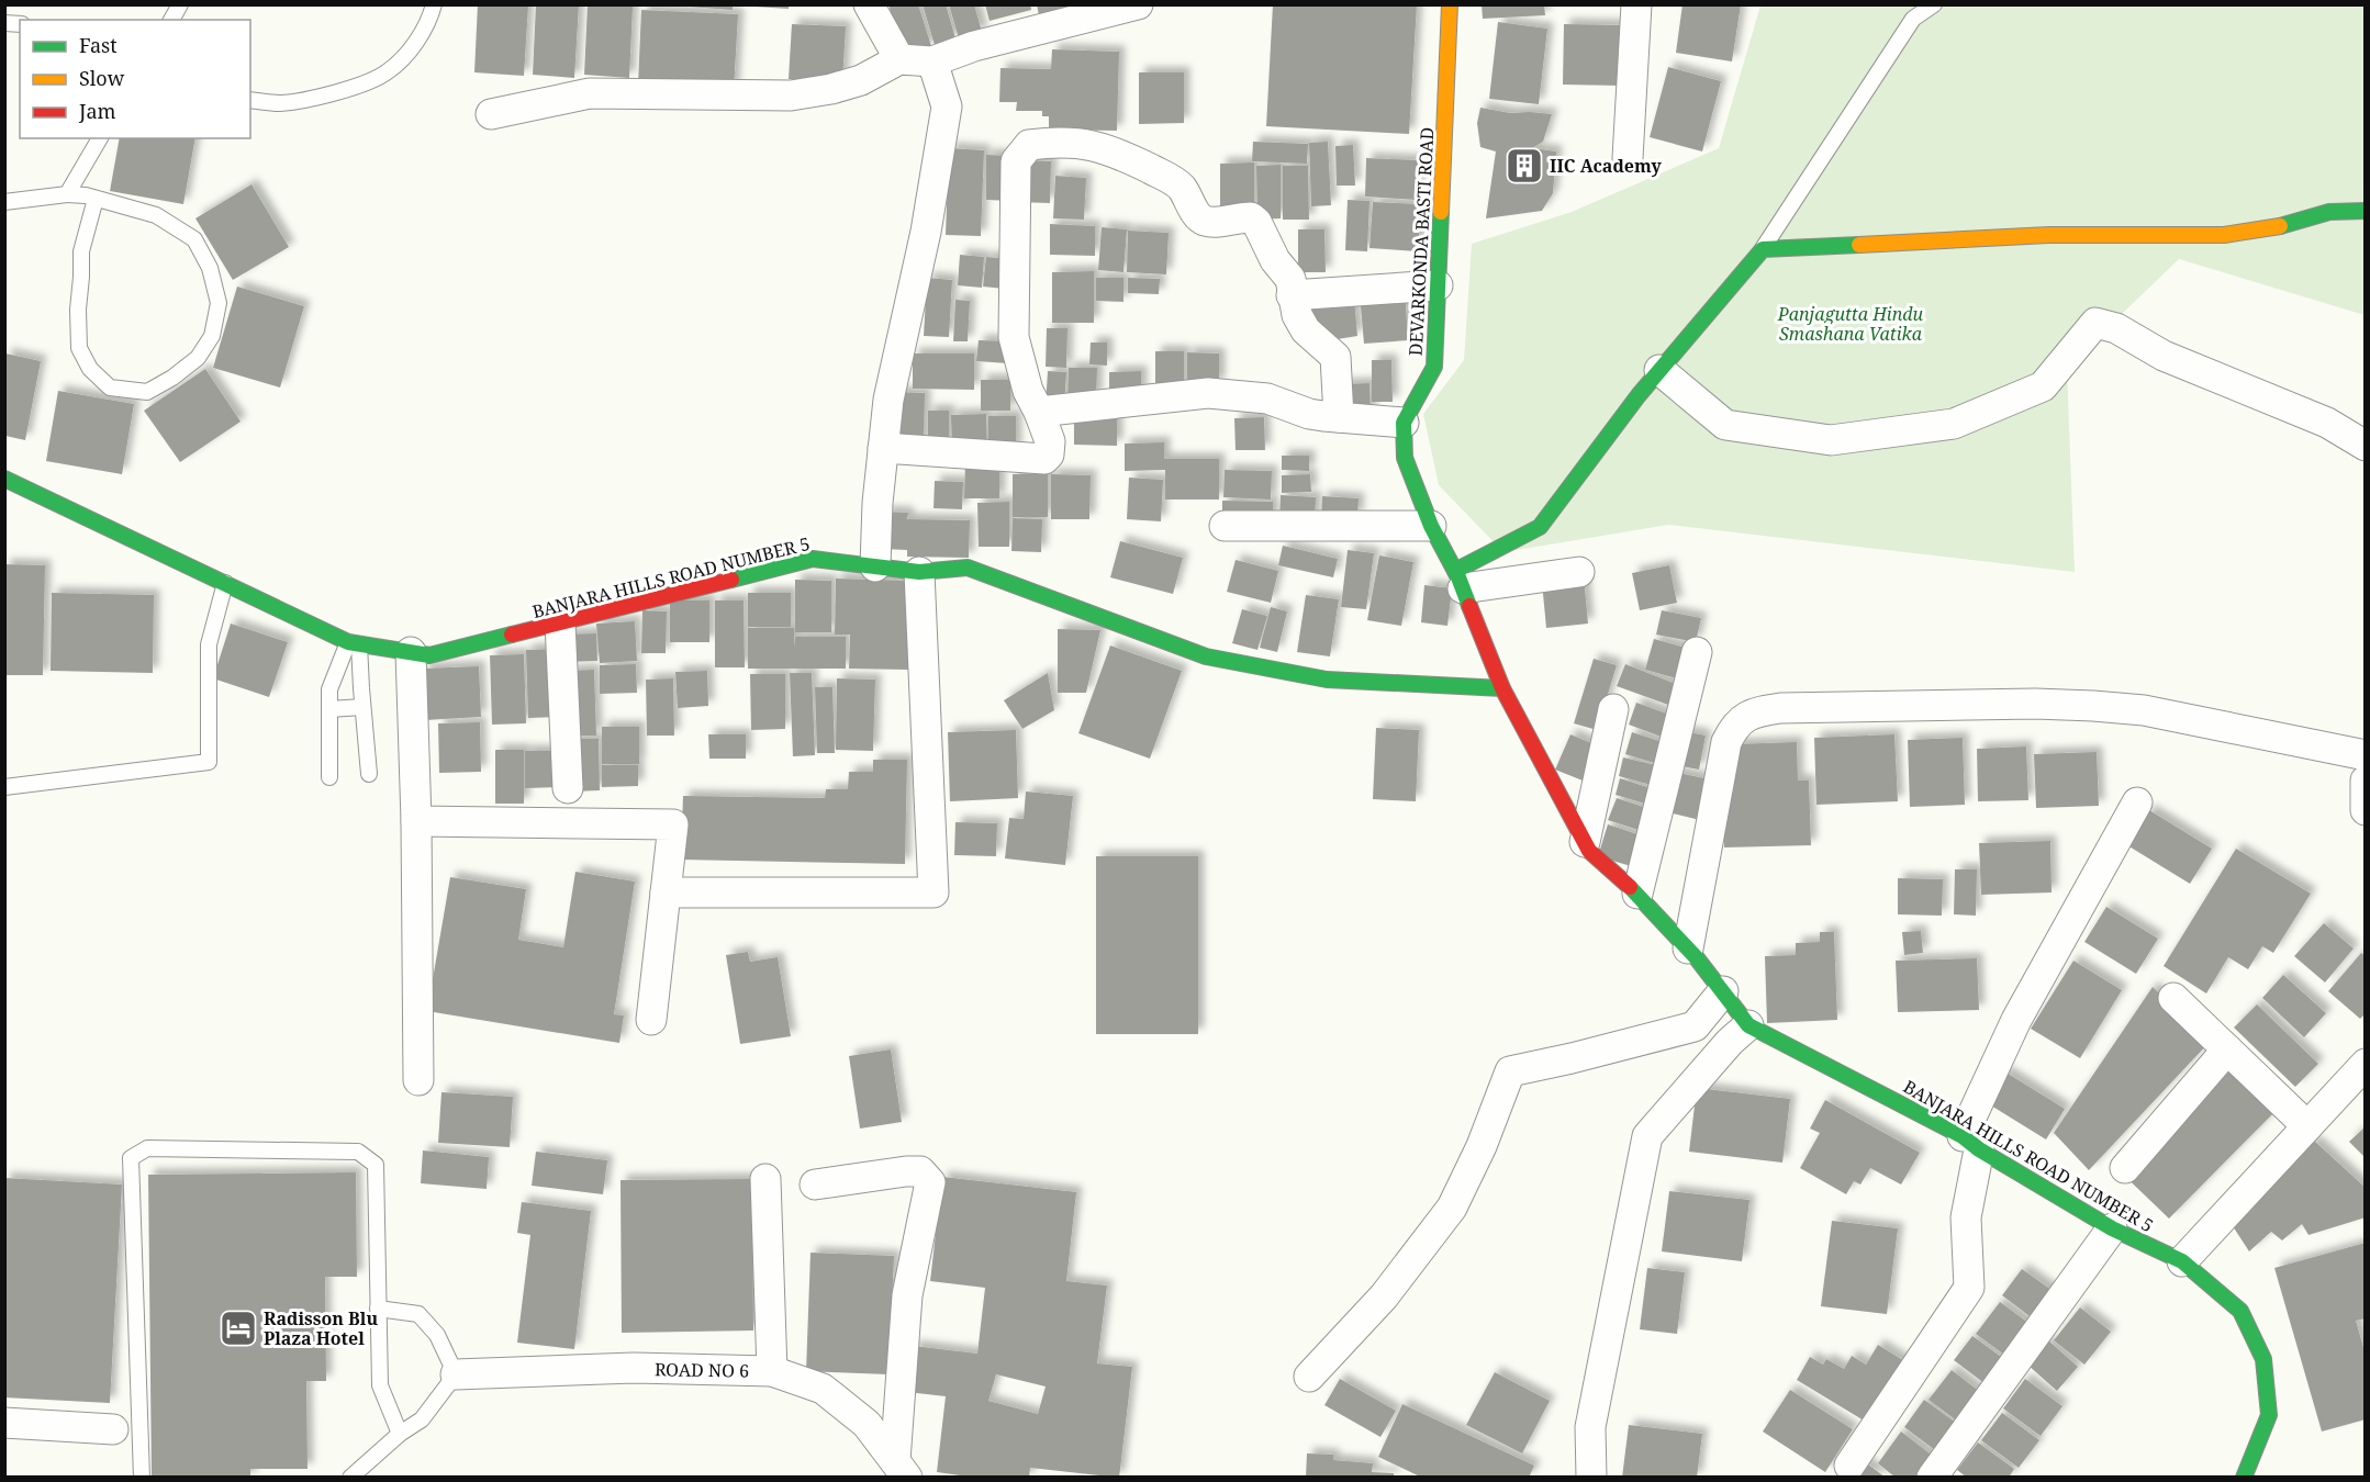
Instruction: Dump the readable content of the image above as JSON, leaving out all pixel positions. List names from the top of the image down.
{
  "streets": {
    "street": ["DEVARKONDA BASTI ROAD", "BANJARA HILLS ROAD NUMBER 5", "ROAD NO 6"]
  },
  "crossings": [
    ["DEVARKONDA BASTI ROAD", "BANJARA HILLS ROAD NUMBER 5"]
  ],
  "parks": ["Panjagutta Hindu Smashana Vatika"],
  "places": {
    "building": ["IIC Academy"],
    "hotel": ["Radisson Blu Plaza Hotel"]
  },
  "legend": ["Fast", "Slow", "Jam"]
}
